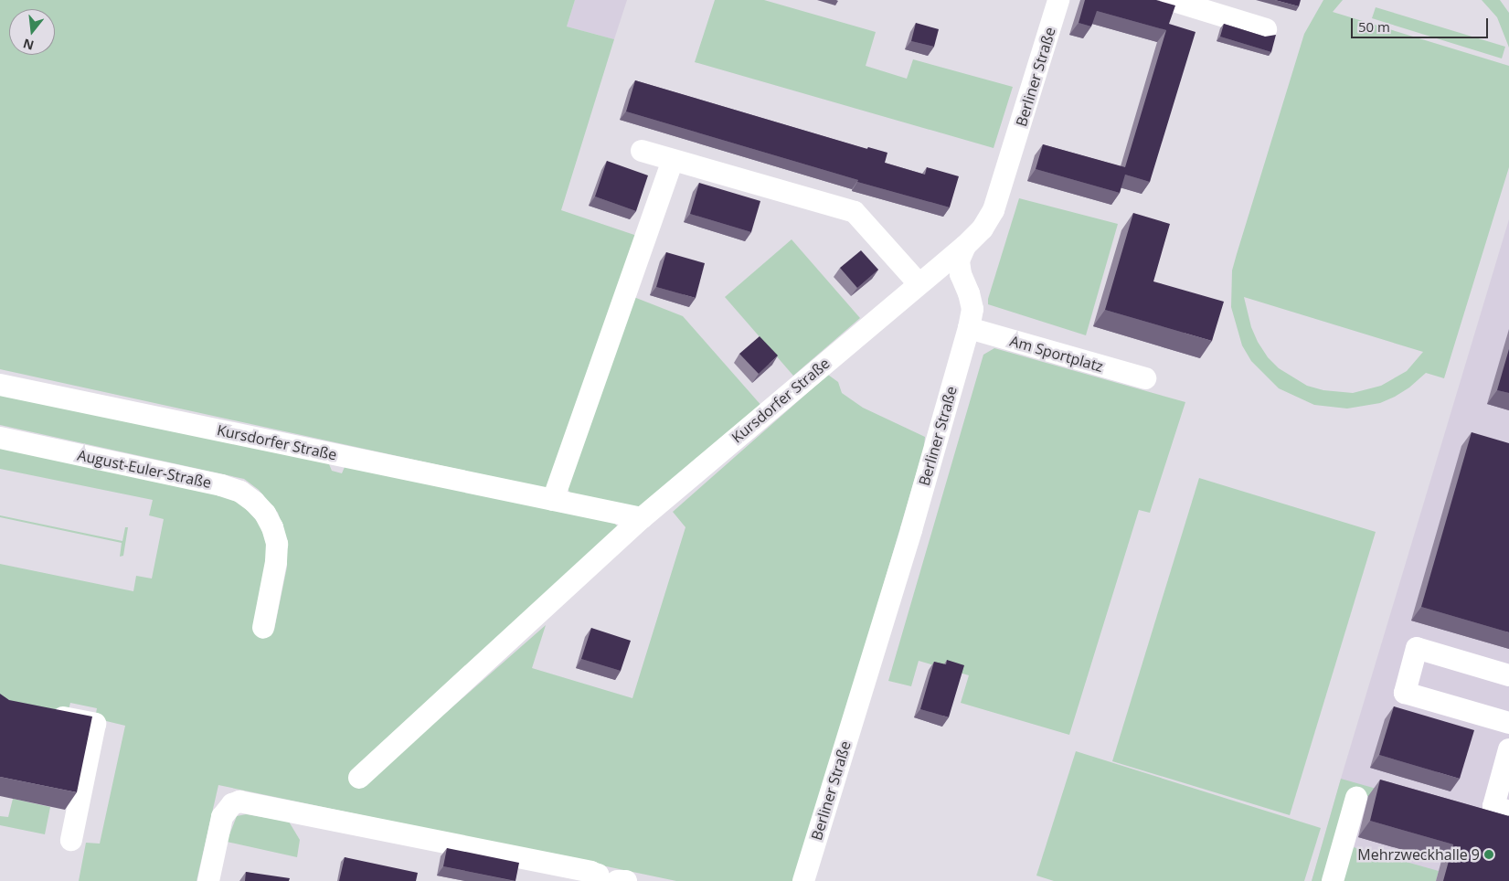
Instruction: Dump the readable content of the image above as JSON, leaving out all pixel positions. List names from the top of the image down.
{
  "streets": {
    "street": [
      "Berliner Straße",
      "Am Sportplatz",
      "Kursdorfer Straße",
      "August-Euler-Straße"
    ]
  },
  "crossings": [
    ["Berliner Straße", "Am Sportplatz"],
    ["Berliner Straße", "Kursdorfer Straße"]
  ],
  "places": ["Mehrzweckhalle 9"],
  "scale_bar": "50 m",
  "north": "bottom"
}
